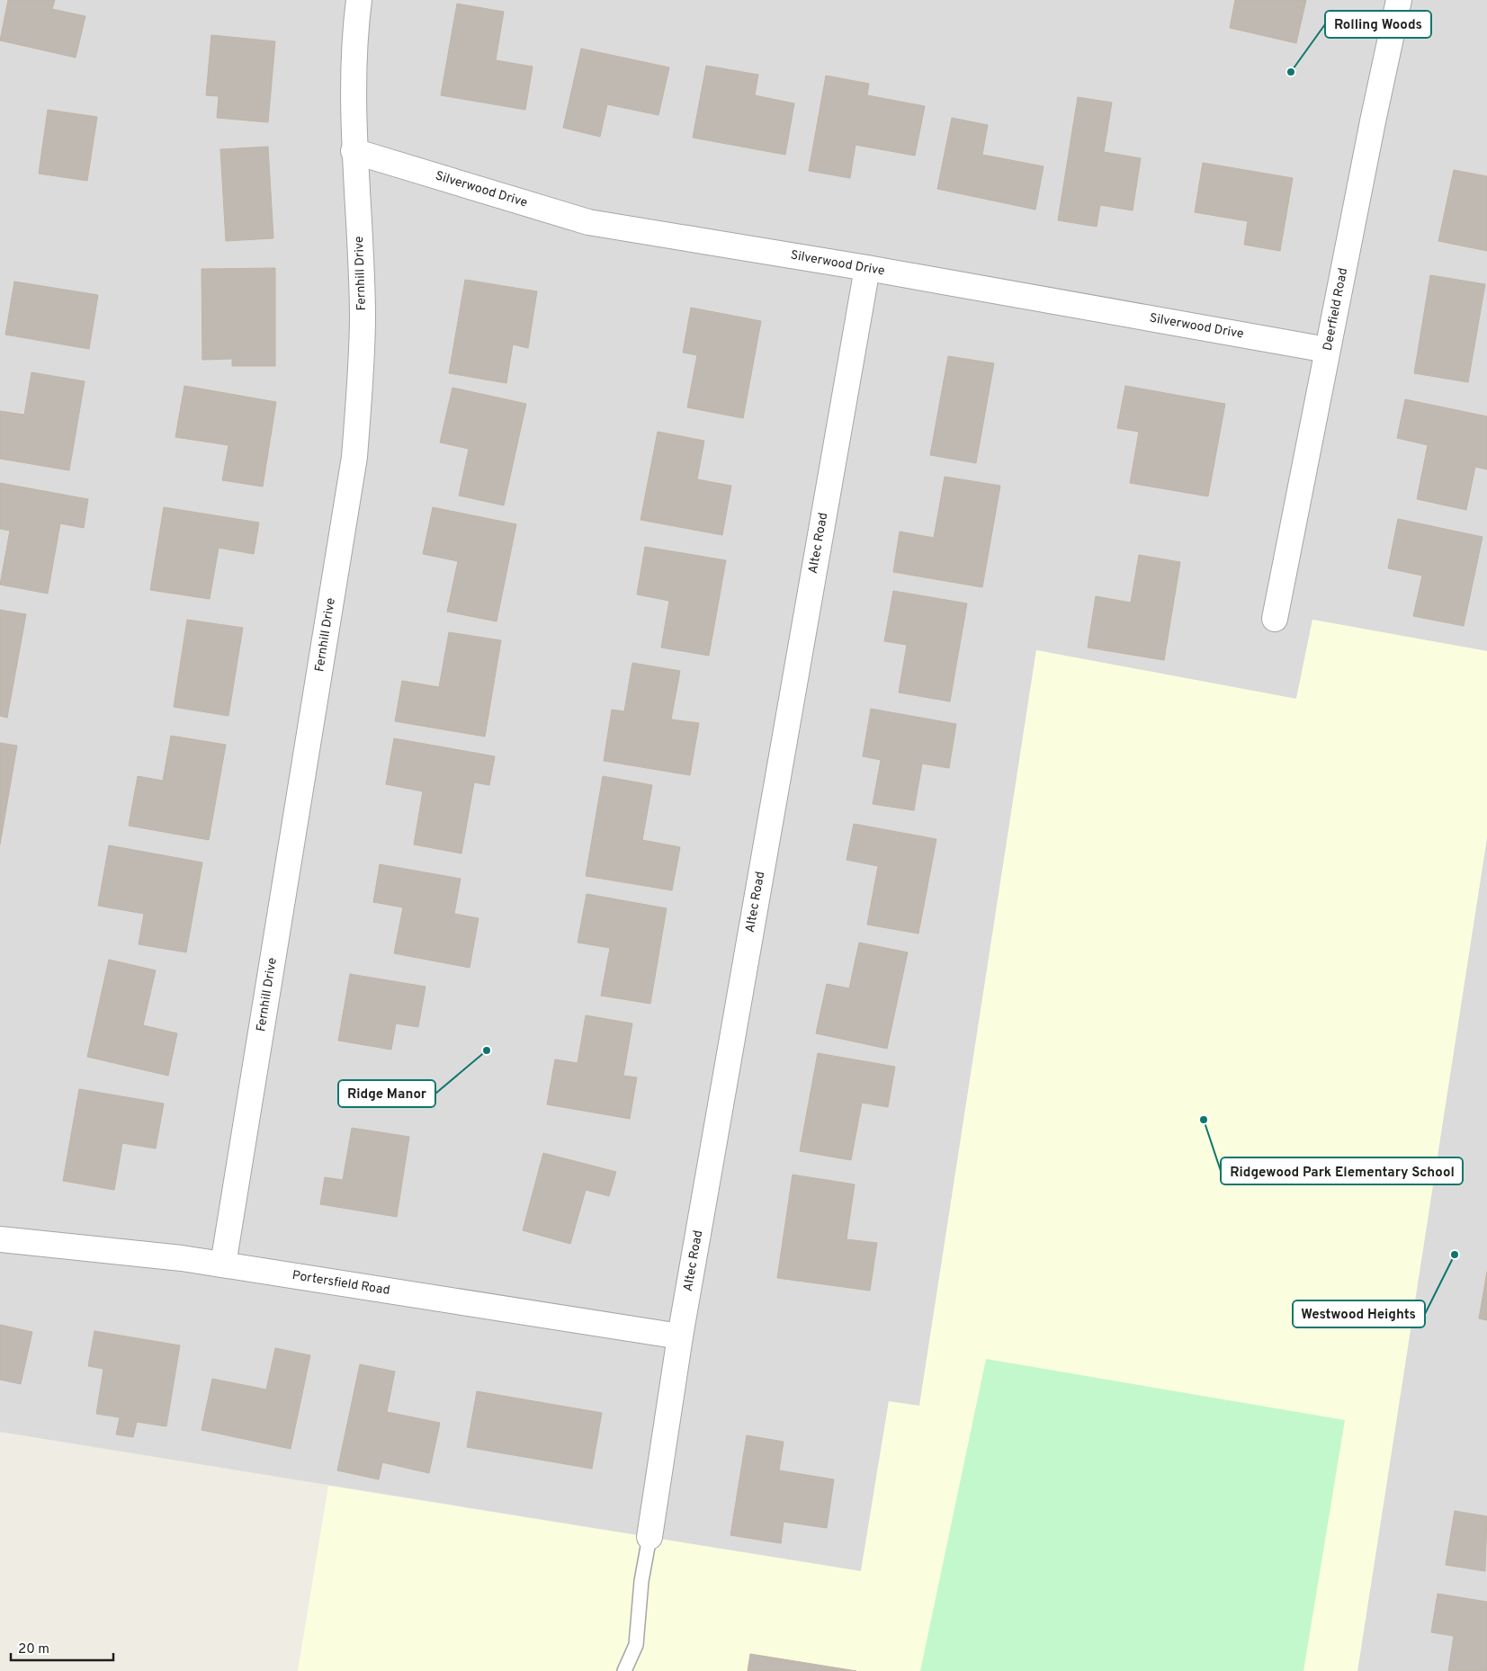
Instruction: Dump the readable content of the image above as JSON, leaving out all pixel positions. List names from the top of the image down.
{
  "streets": {
    "street": [
      "Silverwood Drive",
      "Fernhill Drive",
      "Deerfield Road",
      "Altec Road",
      "Portersfield Road"
    ]
  },
  "crossings": [
    ["Silverwood Drive", "Fernhill Drive"],
    ["Silverwood Drive", "Deerfield Road"],
    ["Silverwood Drive", "Altec Road"],
    ["Fernhill Drive", "Portersfield Road"],
    ["Altec Road", "Portersfield Road"]
  ],
  "places": [
    "Rolling Woods",
    "Ridge Manor",
    "Ridgewood Park Elementary School",
    "Westwood Heights"
  ],
  "scale_bar": "20 m"
}
